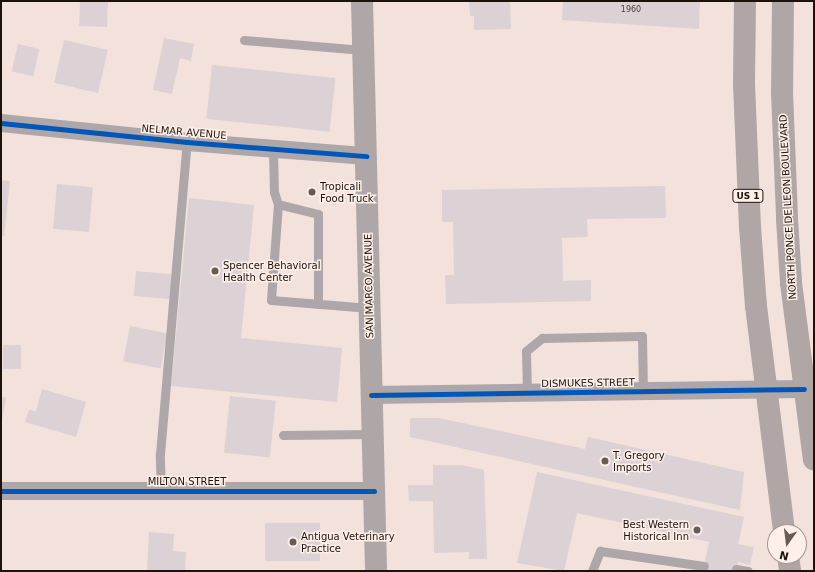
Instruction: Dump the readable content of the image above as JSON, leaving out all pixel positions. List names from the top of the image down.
{
  "streets": {
    "highway": ["US 1", "NORTH PONCE DE LEON BOULEVARD"],
    "main road": ["SAN MARCO AVENUE"],
    "street": ["NELMAR AVENUE", "DISMUKES STREET", "MILTON STREET"]
  },
  "crossings": [
    ["NELMAR AVENUE", "SAN MARCO AVENUE"],
    ["US 1", "DISMUKES STREET"],
    ["NORTH PONCE DE LEON BOULEVARD", "DISMUKES STREET"],
    ["SAN MARCO AVENUE", "DISMUKES STREET"],
    ["SAN MARCO AVENUE", "MILTON STREET"]
  ],
  "places": [
    "Tropicali Food Truck",
    "Spencer Behavioral Health Center",
    "T. Gregory Imports",
    "Best Western Historical Inn",
    "Antigua Veterinary Practice"
  ],
  "house_numbers": ["1960"],
  "north": "bottom"
}
